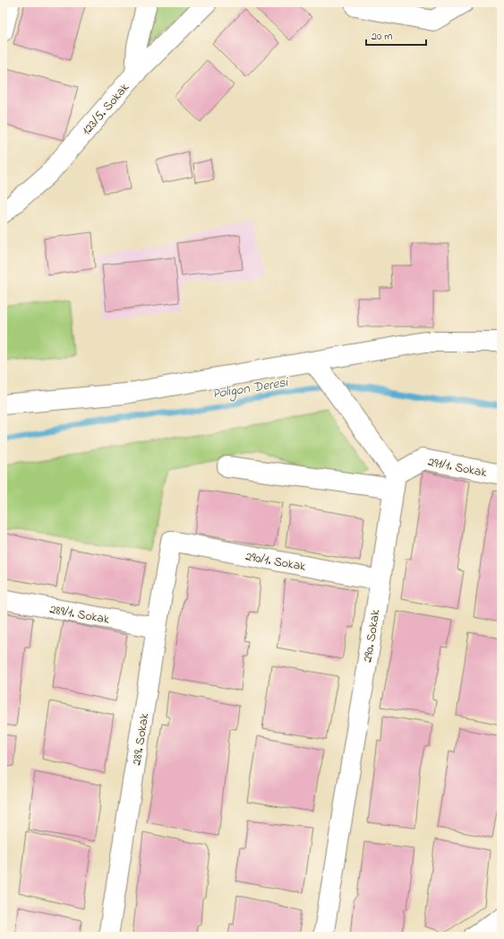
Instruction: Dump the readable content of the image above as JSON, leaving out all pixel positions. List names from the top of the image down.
{
  "streets": {
    "street": [
      "123/5. Sokak",
      "291/1. Sokak",
      "290/1. Sokak",
      "289/1. Sokak",
      "290. Sokak",
      "289. Sokak"
    ]
  },
  "crossings": [
    ["291/1. Sokak", "290. Sokak"],
    ["290/1. Sokak", "290. Sokak"],
    ["290/1. Sokak", "289. Sokak"],
    ["289/1. Sokak", "289. Sokak"]
  ],
  "water": ["Poligon Deresi"],
  "scale_bar": "20 m"
}
